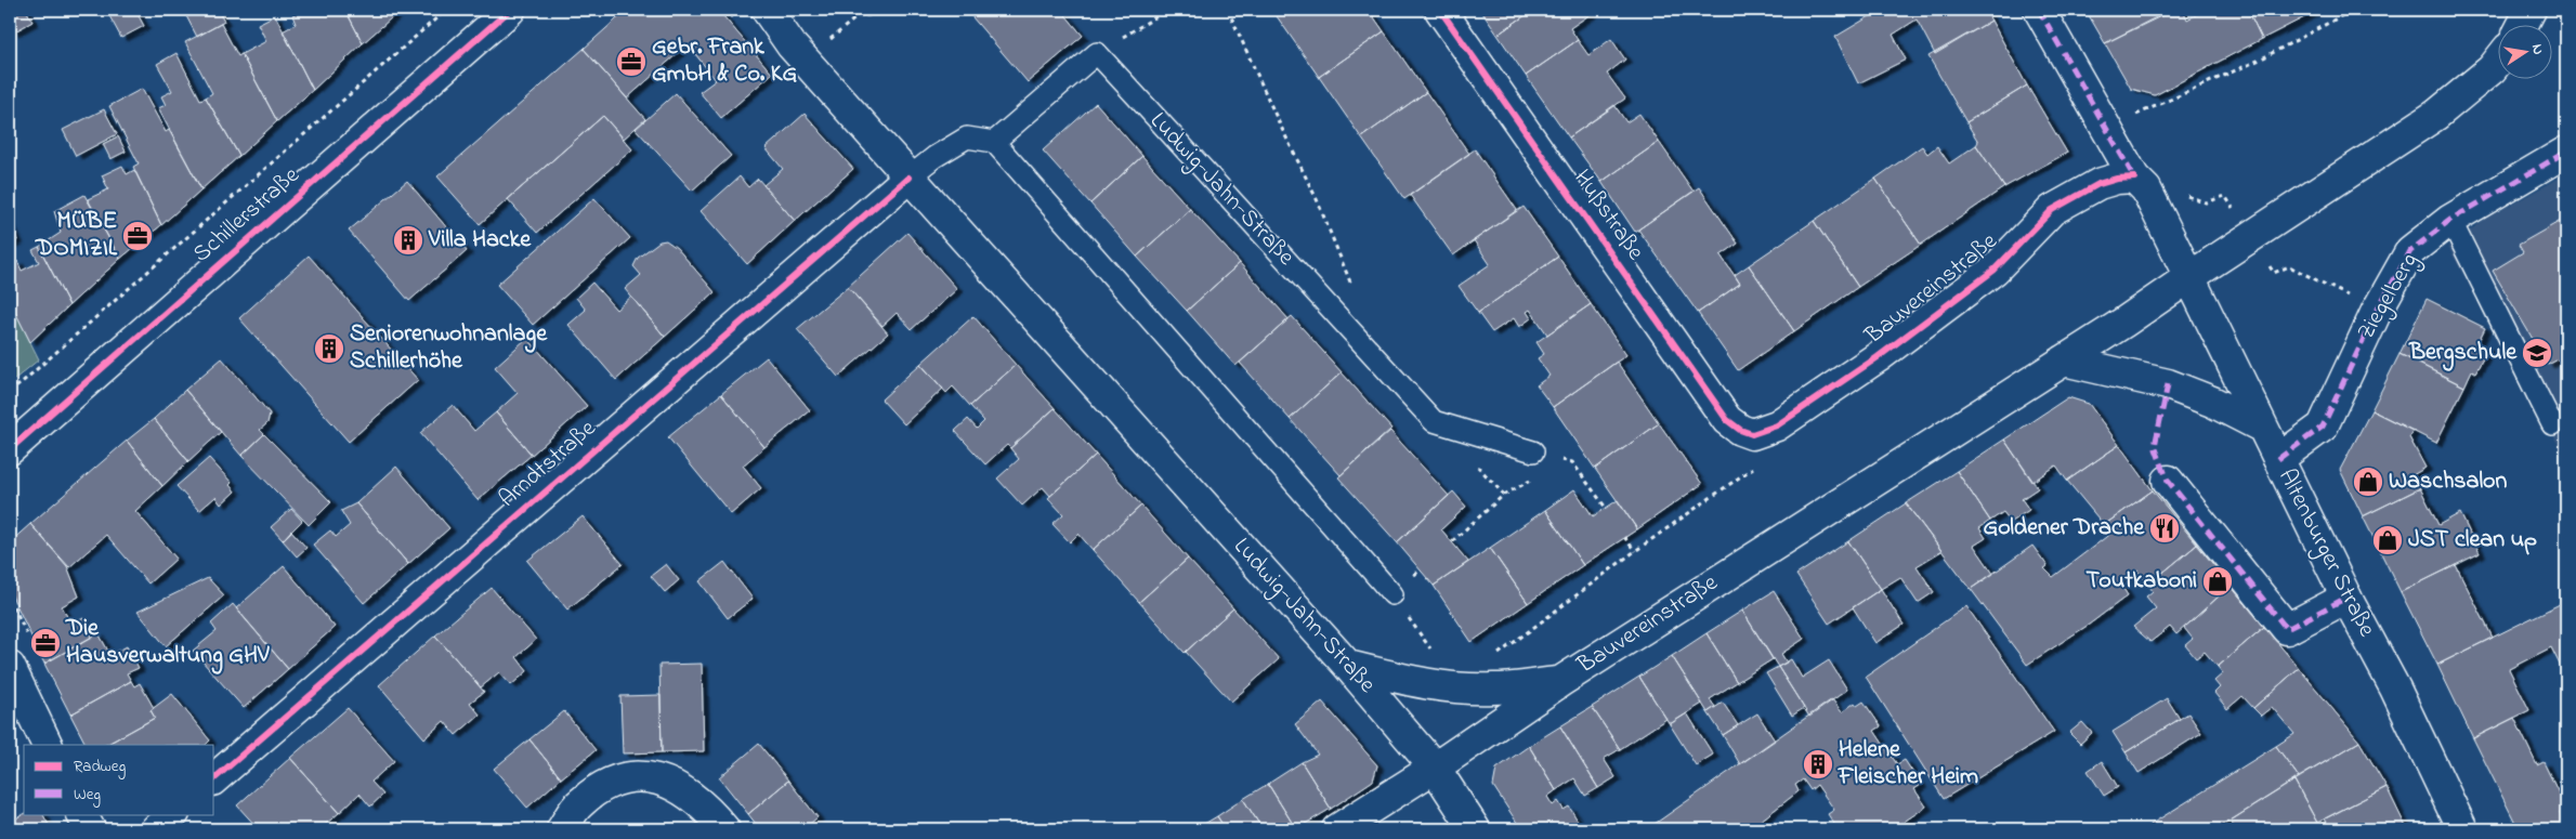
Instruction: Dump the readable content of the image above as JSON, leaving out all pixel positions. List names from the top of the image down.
{
  "streets": {
    "street": [
      "Ludwig-Jahn-Straße",
      "Schillerstraße",
      "Hußstraße",
      "Bauvereinstraße",
      "Ziegelberg",
      "Arndtstraße",
      "Altenburger Straße"
    ]
  },
  "crossings": [
    ["Ludwig-Jahn-Straße", "Bauvereinstraße"],
    ["Ludwig-Jahn-Straße", "Arndtstraße"],
    ["Hußstraße", "Bauvereinstraße"],
    ["Bauvereinstraße", "Altenburger Straße"],
    ["Ziegelberg", "Altenburger Straße"]
  ],
  "places": {
    "office": ["Gebr. Frank GmbH & Co. KG", "MÜBE DOMIZIL", "Die Hausverwaltung GHV"],
    "building": ["Villa Hacke", "Seniorenwohnanlage Schillerhöhe", "Helene Fleischer Heim"],
    "school or university": ["Bergschule"],
    "shop": ["Waschsalon", "JST clean up", "Toutkaboni"],
    "restaurant": ["Goldener Drache"]
  },
  "legend": ["Radweg", "Weg"],
  "north": "right"
}
